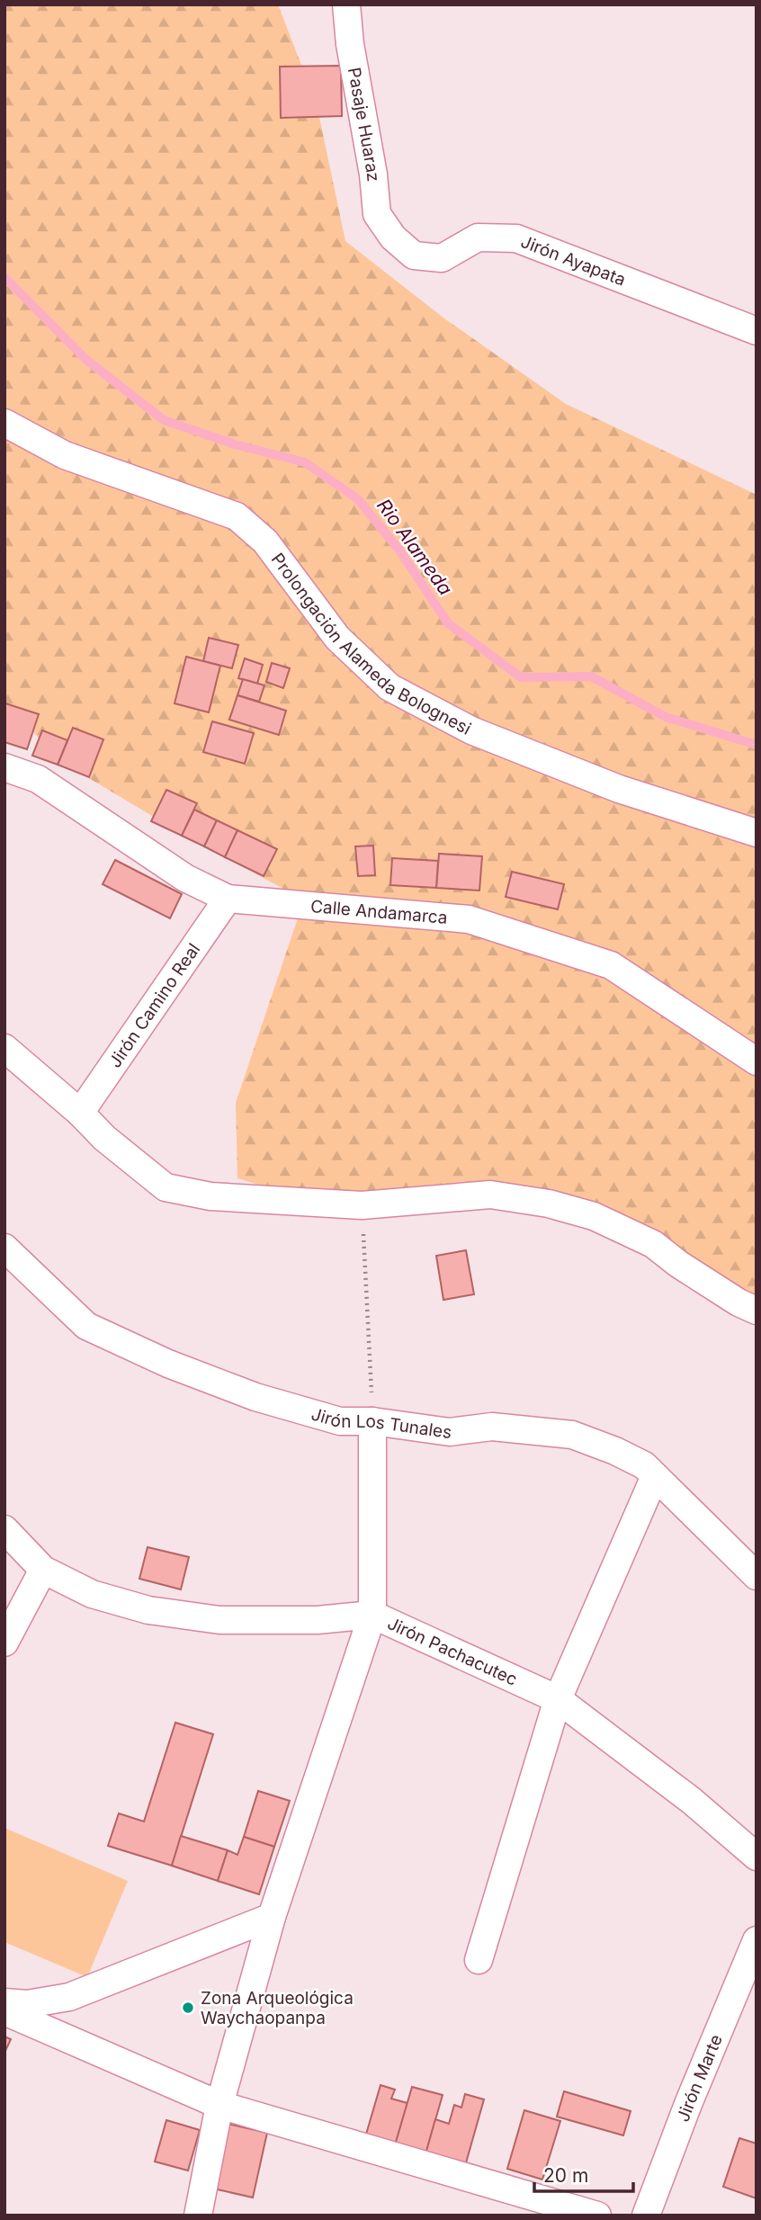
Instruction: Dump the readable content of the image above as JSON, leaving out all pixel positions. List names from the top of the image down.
{
  "streets": {
    "street": [
      "Pasaje Huaraz",
      "Jirón Ayapata",
      "Prolongación Alameda Bolognesi",
      "Calle Andamarca",
      "Jirón Camino Real",
      "Jirón Los Tunales",
      "Jirón Pachacutec",
      "Jirón Marte"
    ]
  },
  "crossings": [
    ["Pasaje Huaraz", "Jirón Ayapata"],
    ["Calle Andamarca", "Jirón Camino Real"]
  ],
  "water": ["Rio Alameda"],
  "places": ["Zona Arqueológica Waychaopanpa"],
  "scale_bar": "20 m"
}
